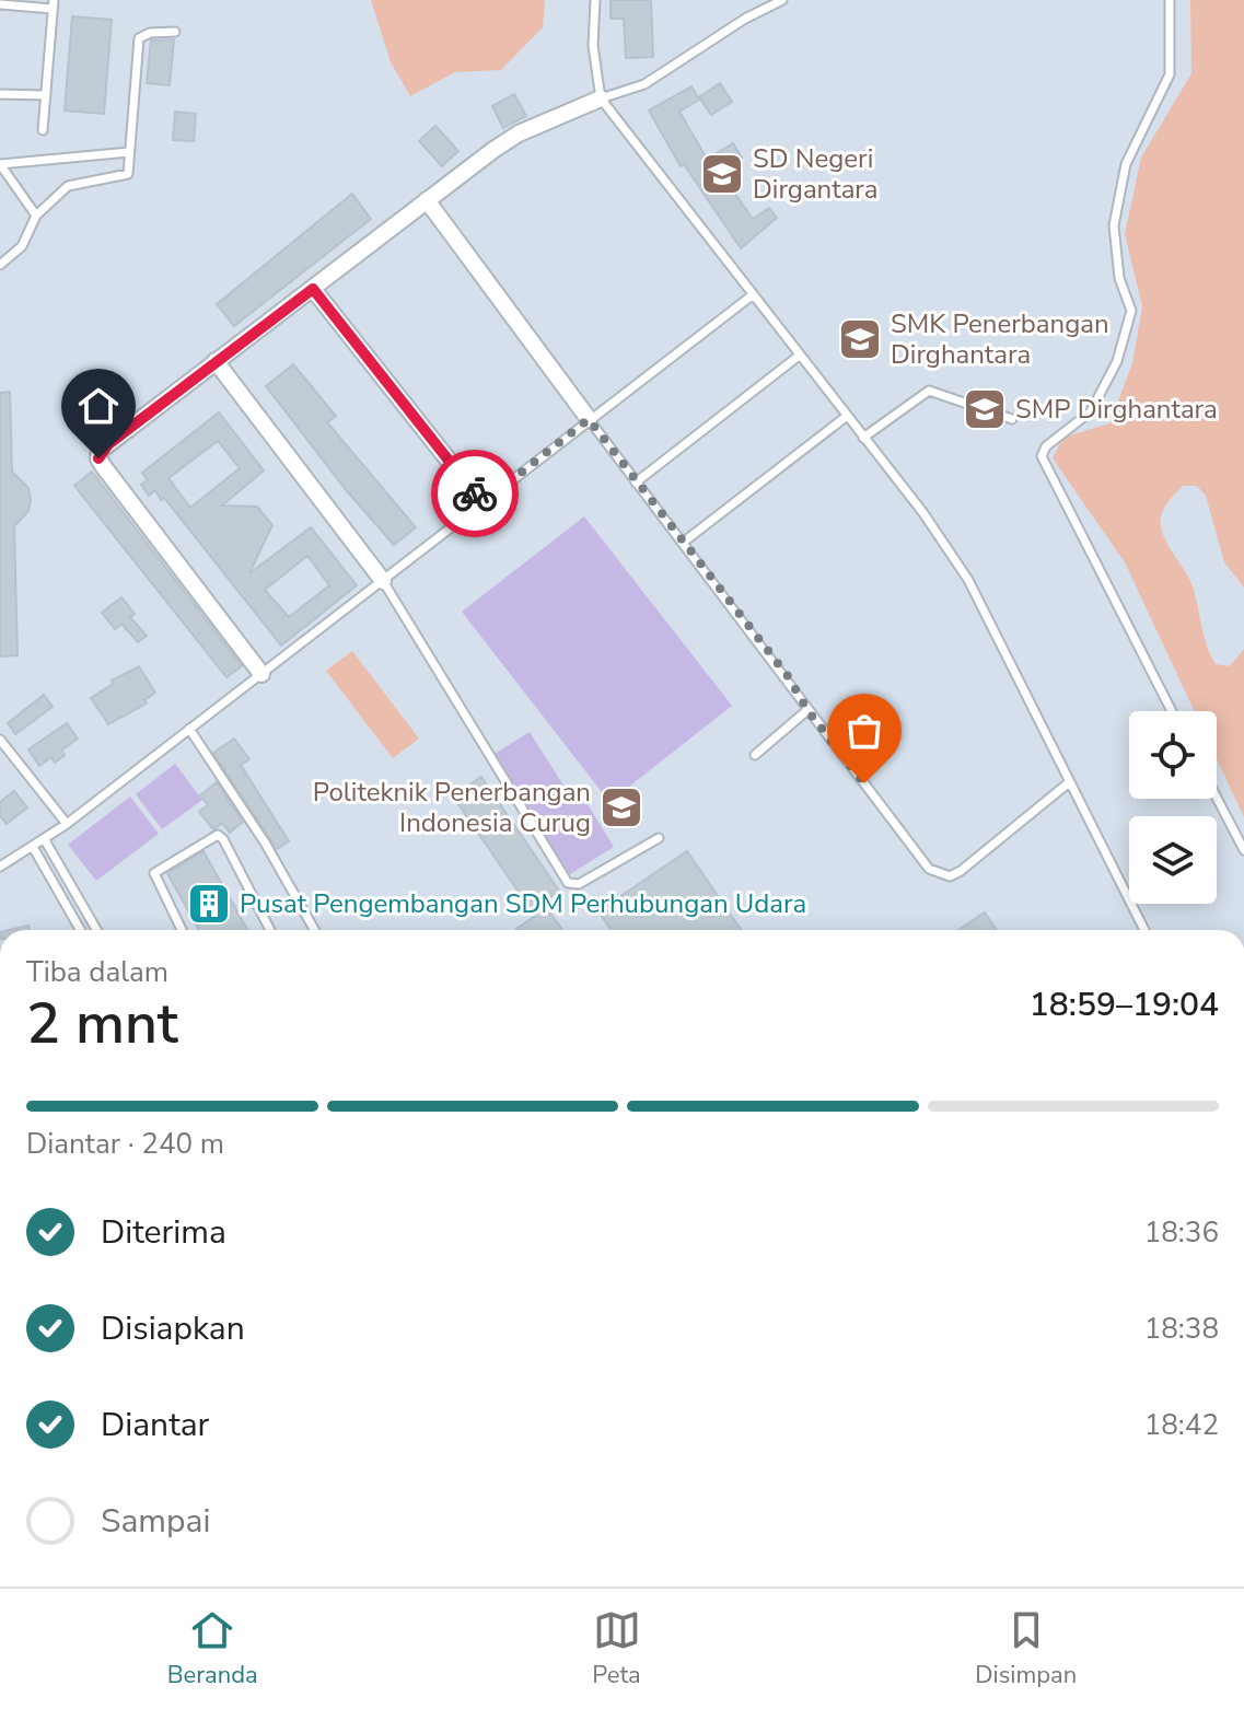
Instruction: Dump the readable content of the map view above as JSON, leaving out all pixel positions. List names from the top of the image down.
{
  "places": {
    "school or university": [
      "SD Negeri Dirgantara",
      "SMK Penerbangan Dirghantara",
      "SMP Dirghantara",
      "Politeknik Penerbangan Indonesia Curug"
    ],
    "building": ["Pusat Pengembangan SDM Perhubungan Udara"]
  },
  "page": {
    "heading": ["2 mnt", "Tiba dalam", "18:59–19:04"],
    "bar": "Diantar · 240 m",
    "list": [
      ["Diterima", "18:36"],
      ["Disiapkan", "18:38"],
      ["Diantar", "18:42"],
      "Sampai"
    ],
    "tabs": ["Beranda", "Peta", "Disimpan"]
  }
}
